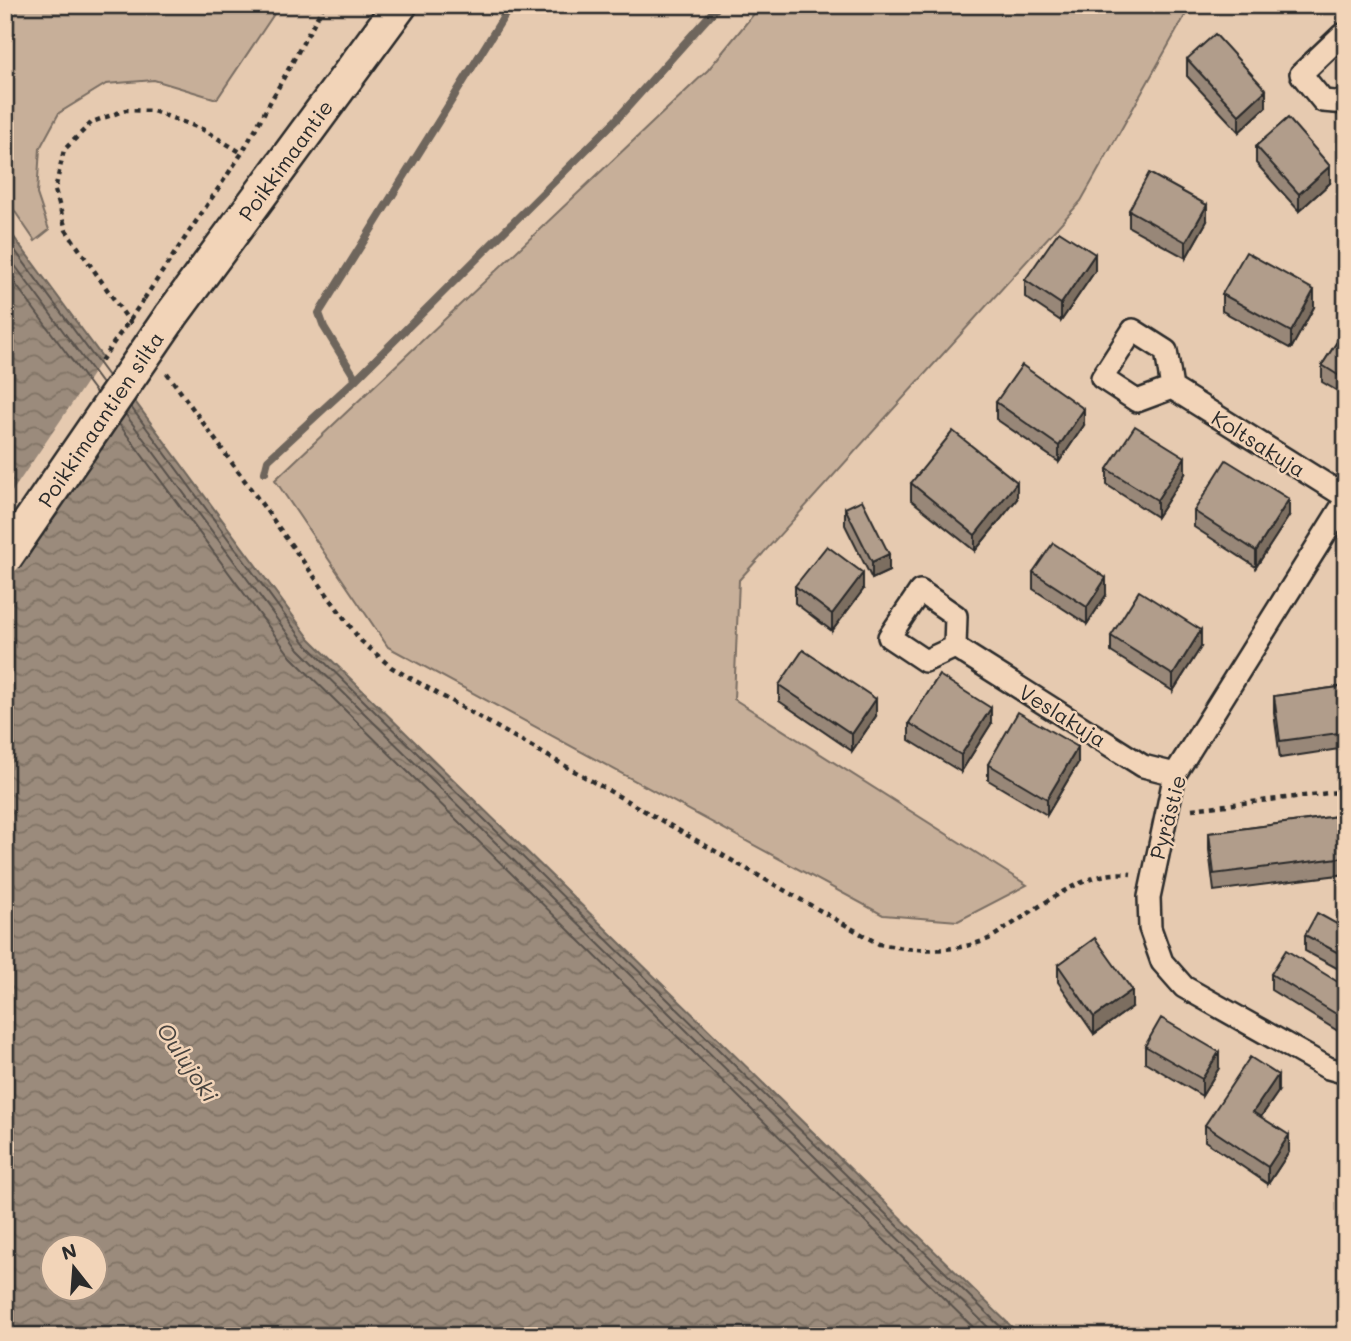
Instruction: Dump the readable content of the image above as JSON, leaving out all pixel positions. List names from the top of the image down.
{
  "streets": {
    "main road": ["Poikkimaantie", "Poikkimaantien silta"],
    "street": ["Koltsakuja", "Veslakuja", "Pyrästie"]
  },
  "crossings": [
    ["Poikkimaantie", "Poikkimaantien silta"],
    ["Koltsakuja", "Pyrästie"],
    ["Veslakuja", "Pyrästie"]
  ],
  "water": ["Oulujoki"],
  "north": "top"
}
